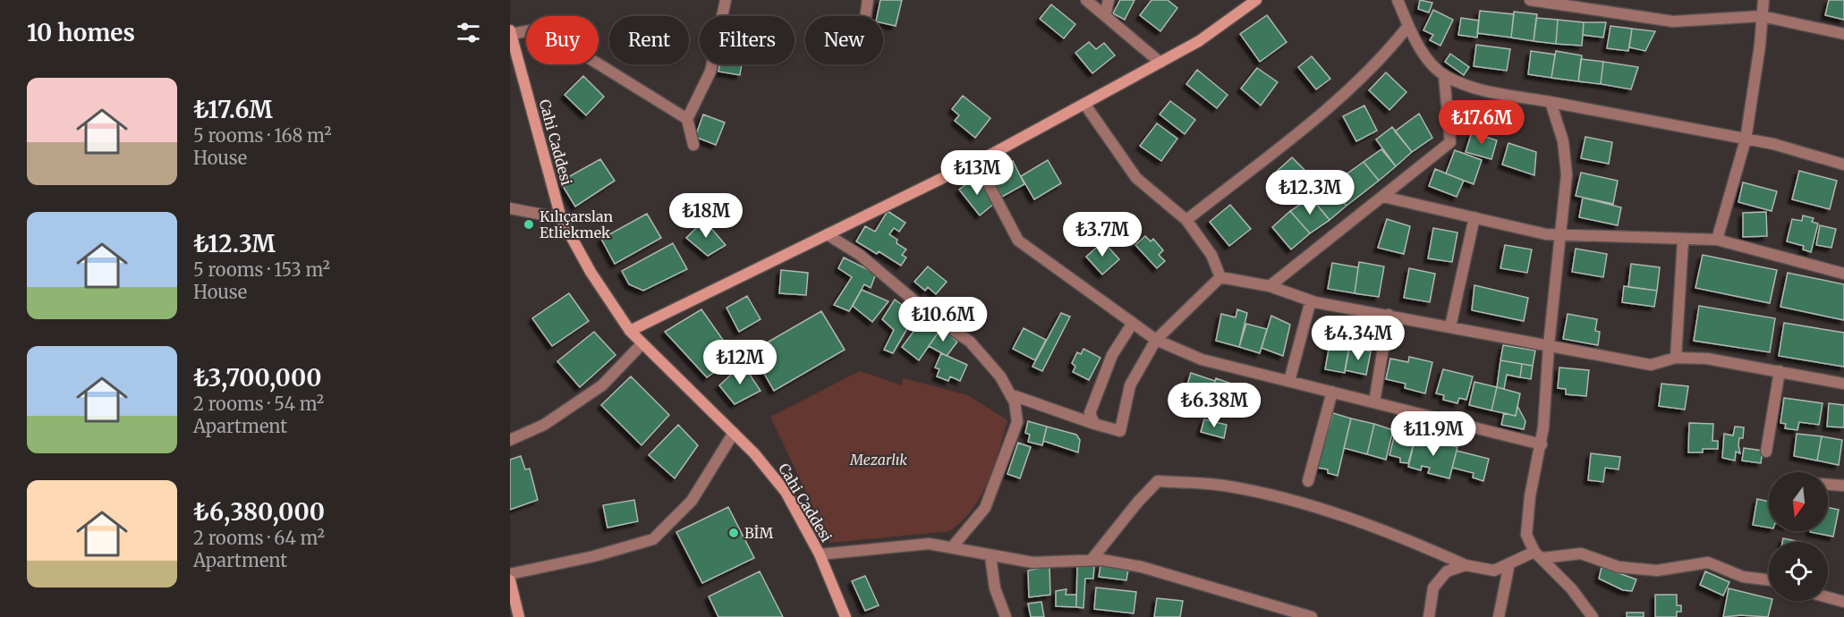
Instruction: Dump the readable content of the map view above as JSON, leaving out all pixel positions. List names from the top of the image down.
{
  "streets": {
    "street": ["Cahi Caddesi"]
  },
  "parks": ["Mezarlık"],
  "places": ["Kılıçarslan Etliekmek", "BİM"],
  "north": "bottom",
  "page": {
    "heading": "10 homes",
    "chip": [
      "Buy",
      "Rent",
      "Filters",
      "New"
    ],
    "list": [
      {
        "name": "₺17.6M",
        "note": "5 rooms · 168 m² · House"
      },
      {
        "name": "₺12.3M",
        "note": "5 rooms · 153 m² · House"
      },
      {
        "name": "₺3,700,000",
        "note": "2 rooms · 54 m² · Apartment"
      },
      {
        "name": "₺6,380,000",
        "note": "2 rooms · 64 m² · Apartment"
      }
    ],
    "price": [
      "₺17.6M",
      "₺13M",
      "₺12.3M",
      "₺18M",
      "₺3.7M",
      "₺10.6M",
      "₺4.34M",
      "₺12M",
      "₺6.38M",
      "₺11.9M"
    ]
  }
}
